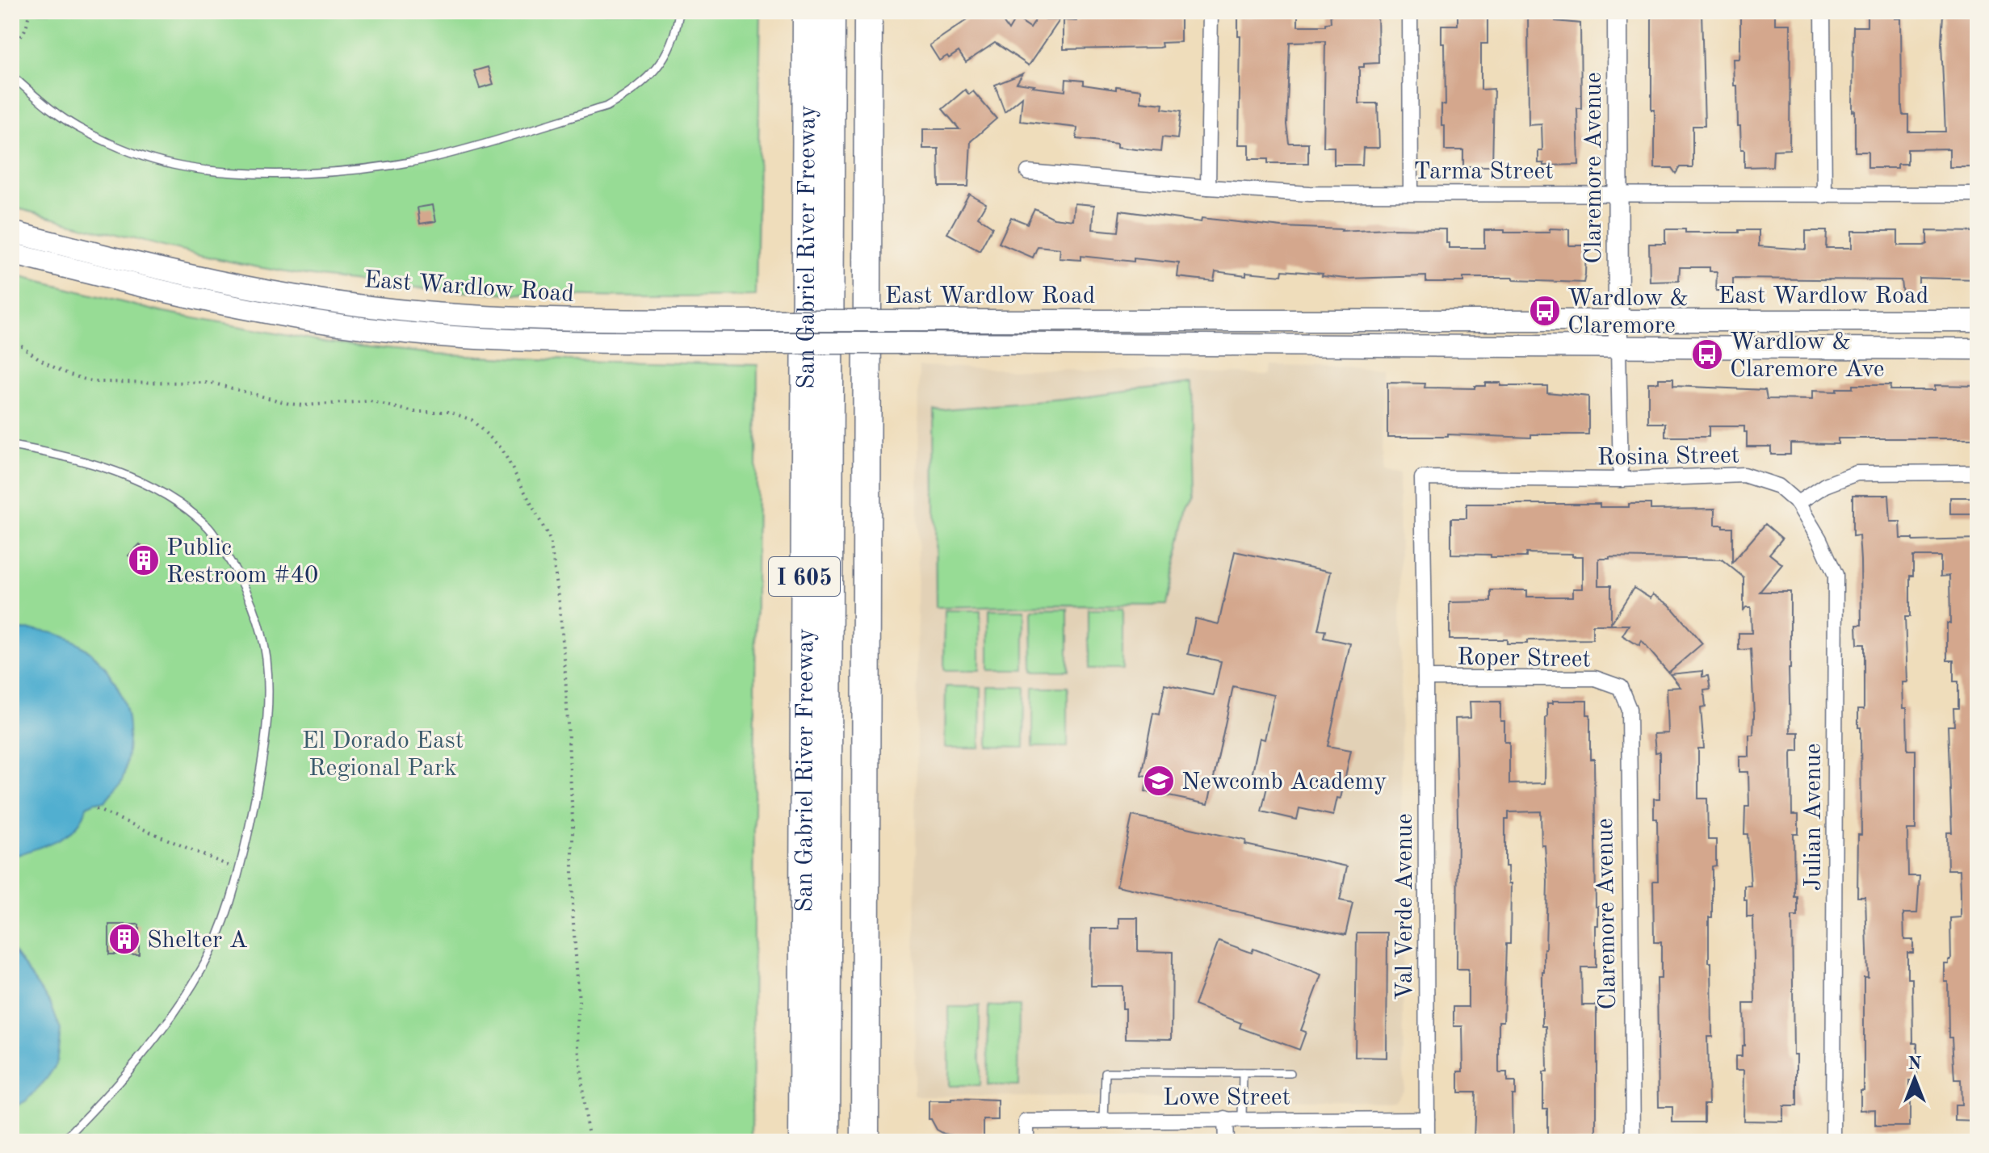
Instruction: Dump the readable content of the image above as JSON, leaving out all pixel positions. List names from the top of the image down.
{
  "streets": {
    "highway": ["San Gabriel River Freeway", "I 605"],
    "main road": ["East Wardlow Road"],
    "street": [
      "Claremore Avenue",
      "Tarma Street",
      "Rosina Street",
      "Roper Street",
      "Julian Avenue",
      "Val Verde Avenue",
      "Lowe Street"
    ]
  },
  "crossings": [
    ["Claremore Avenue", "Tarma Street"],
    ["Claremore Avenue", "East Wardlow Road"],
    ["Claremore Avenue", "Rosina Street"],
    ["Claremore Avenue", "Roper Street"],
    ["Rosina Street", "Julian Avenue"],
    ["Rosina Street", "Val Verde Avenue"],
    ["Roper Street", "Val Verde Avenue"],
    ["Val Verde Avenue", "Lowe Street"]
  ],
  "parks": ["El Dorado East Regional Park"],
  "places": {
    "bus stop": ["Wardlow & Claremore", "Wardlow & Claremore Ave"],
    "building": ["Public Restroom #40", "Shelter A"],
    "school or university": ["Newcomb Academy"]
  },
  "north": "top"
}
